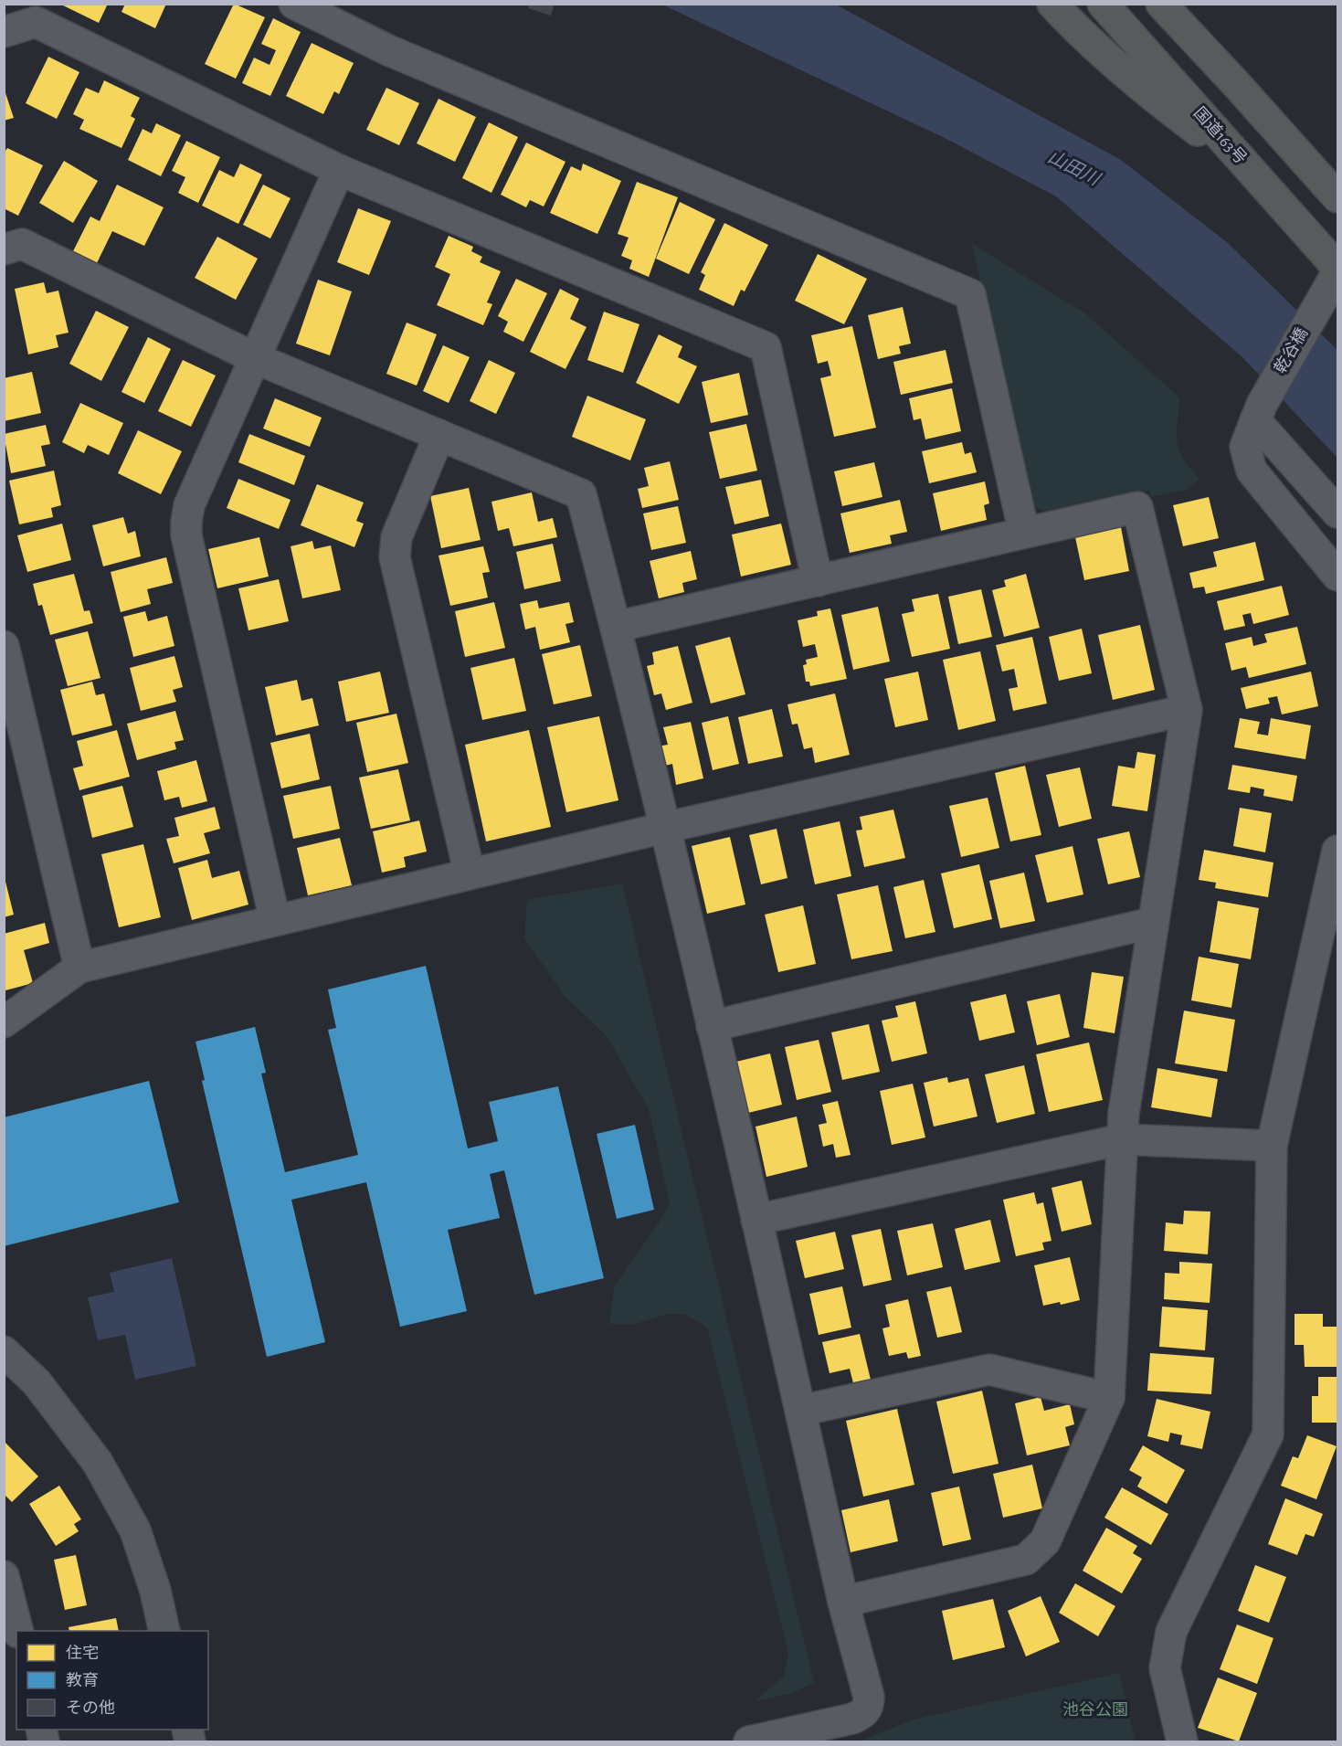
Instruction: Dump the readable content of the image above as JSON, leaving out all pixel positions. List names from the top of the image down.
{
  "streets": {
    "highway": ["国道163号"],
    "street": ["乾谷橋"]
  },
  "water": ["山田川"],
  "parks": ["池谷公園"],
  "legend": ["住宅", "教育", "その他"]
}
